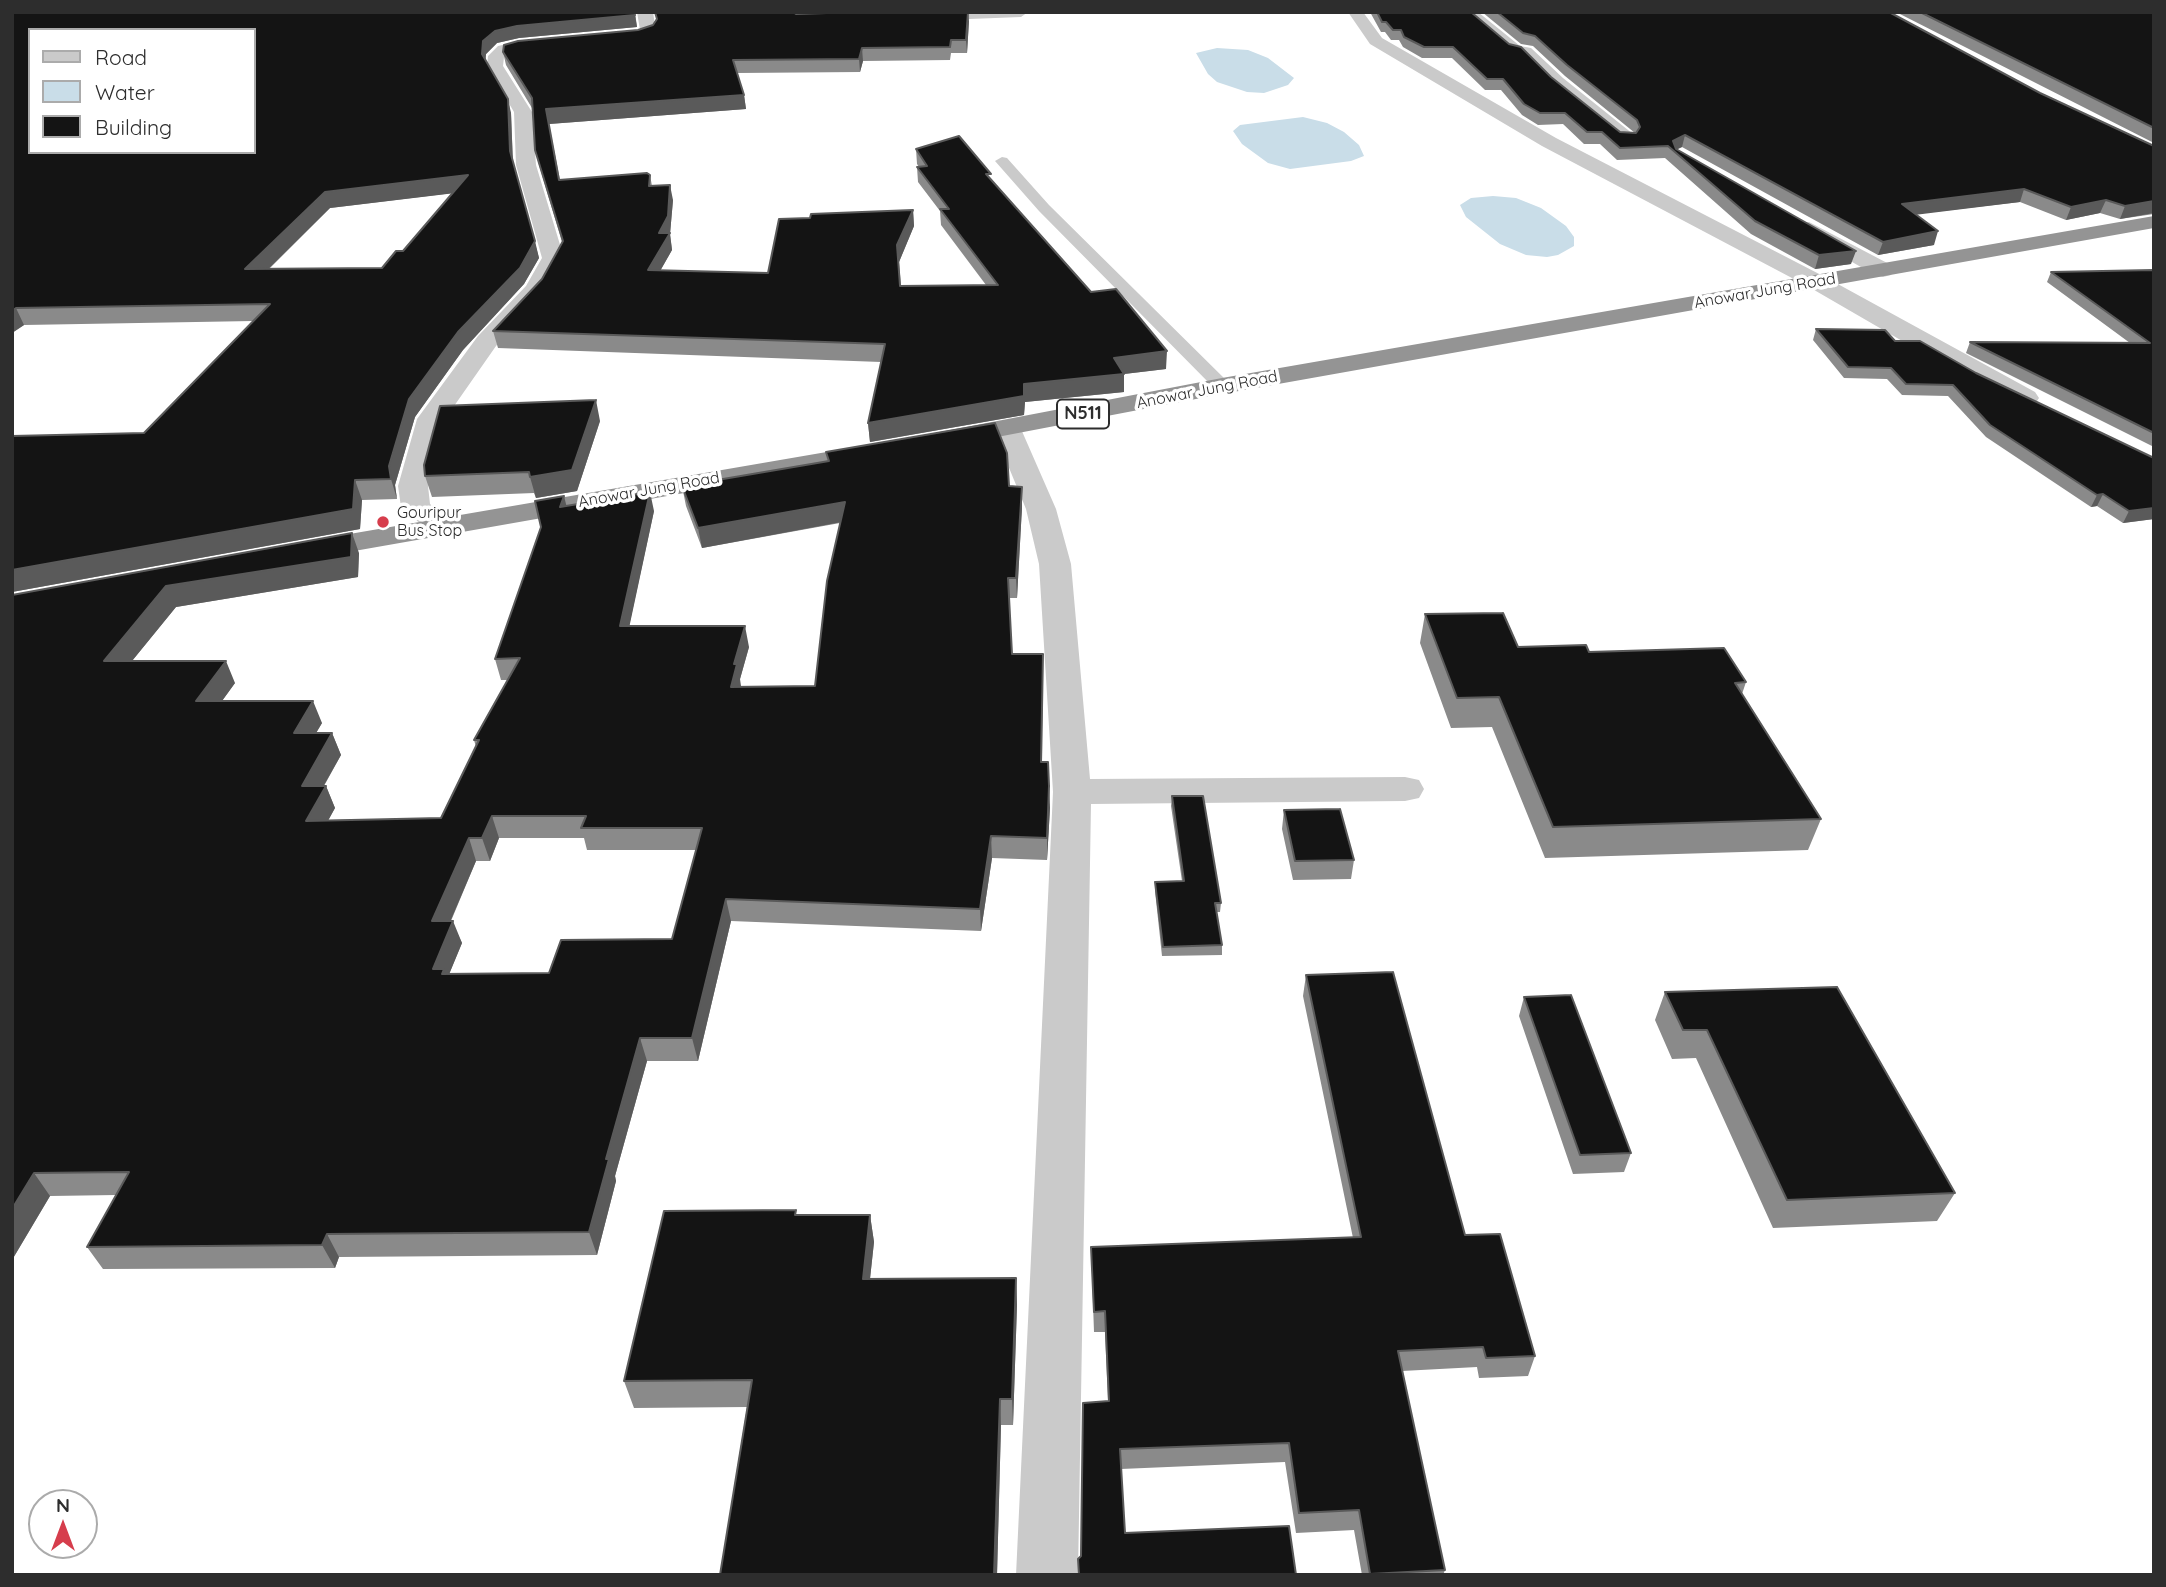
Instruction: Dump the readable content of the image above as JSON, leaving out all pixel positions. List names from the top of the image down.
{
  "streets": {
    "highway": ["Anowar Jung Road", "N511"]
  },
  "places": ["Gouripur Bus Stop"],
  "legend": ["Road", "Water", "Building"],
  "north": "top"
}
